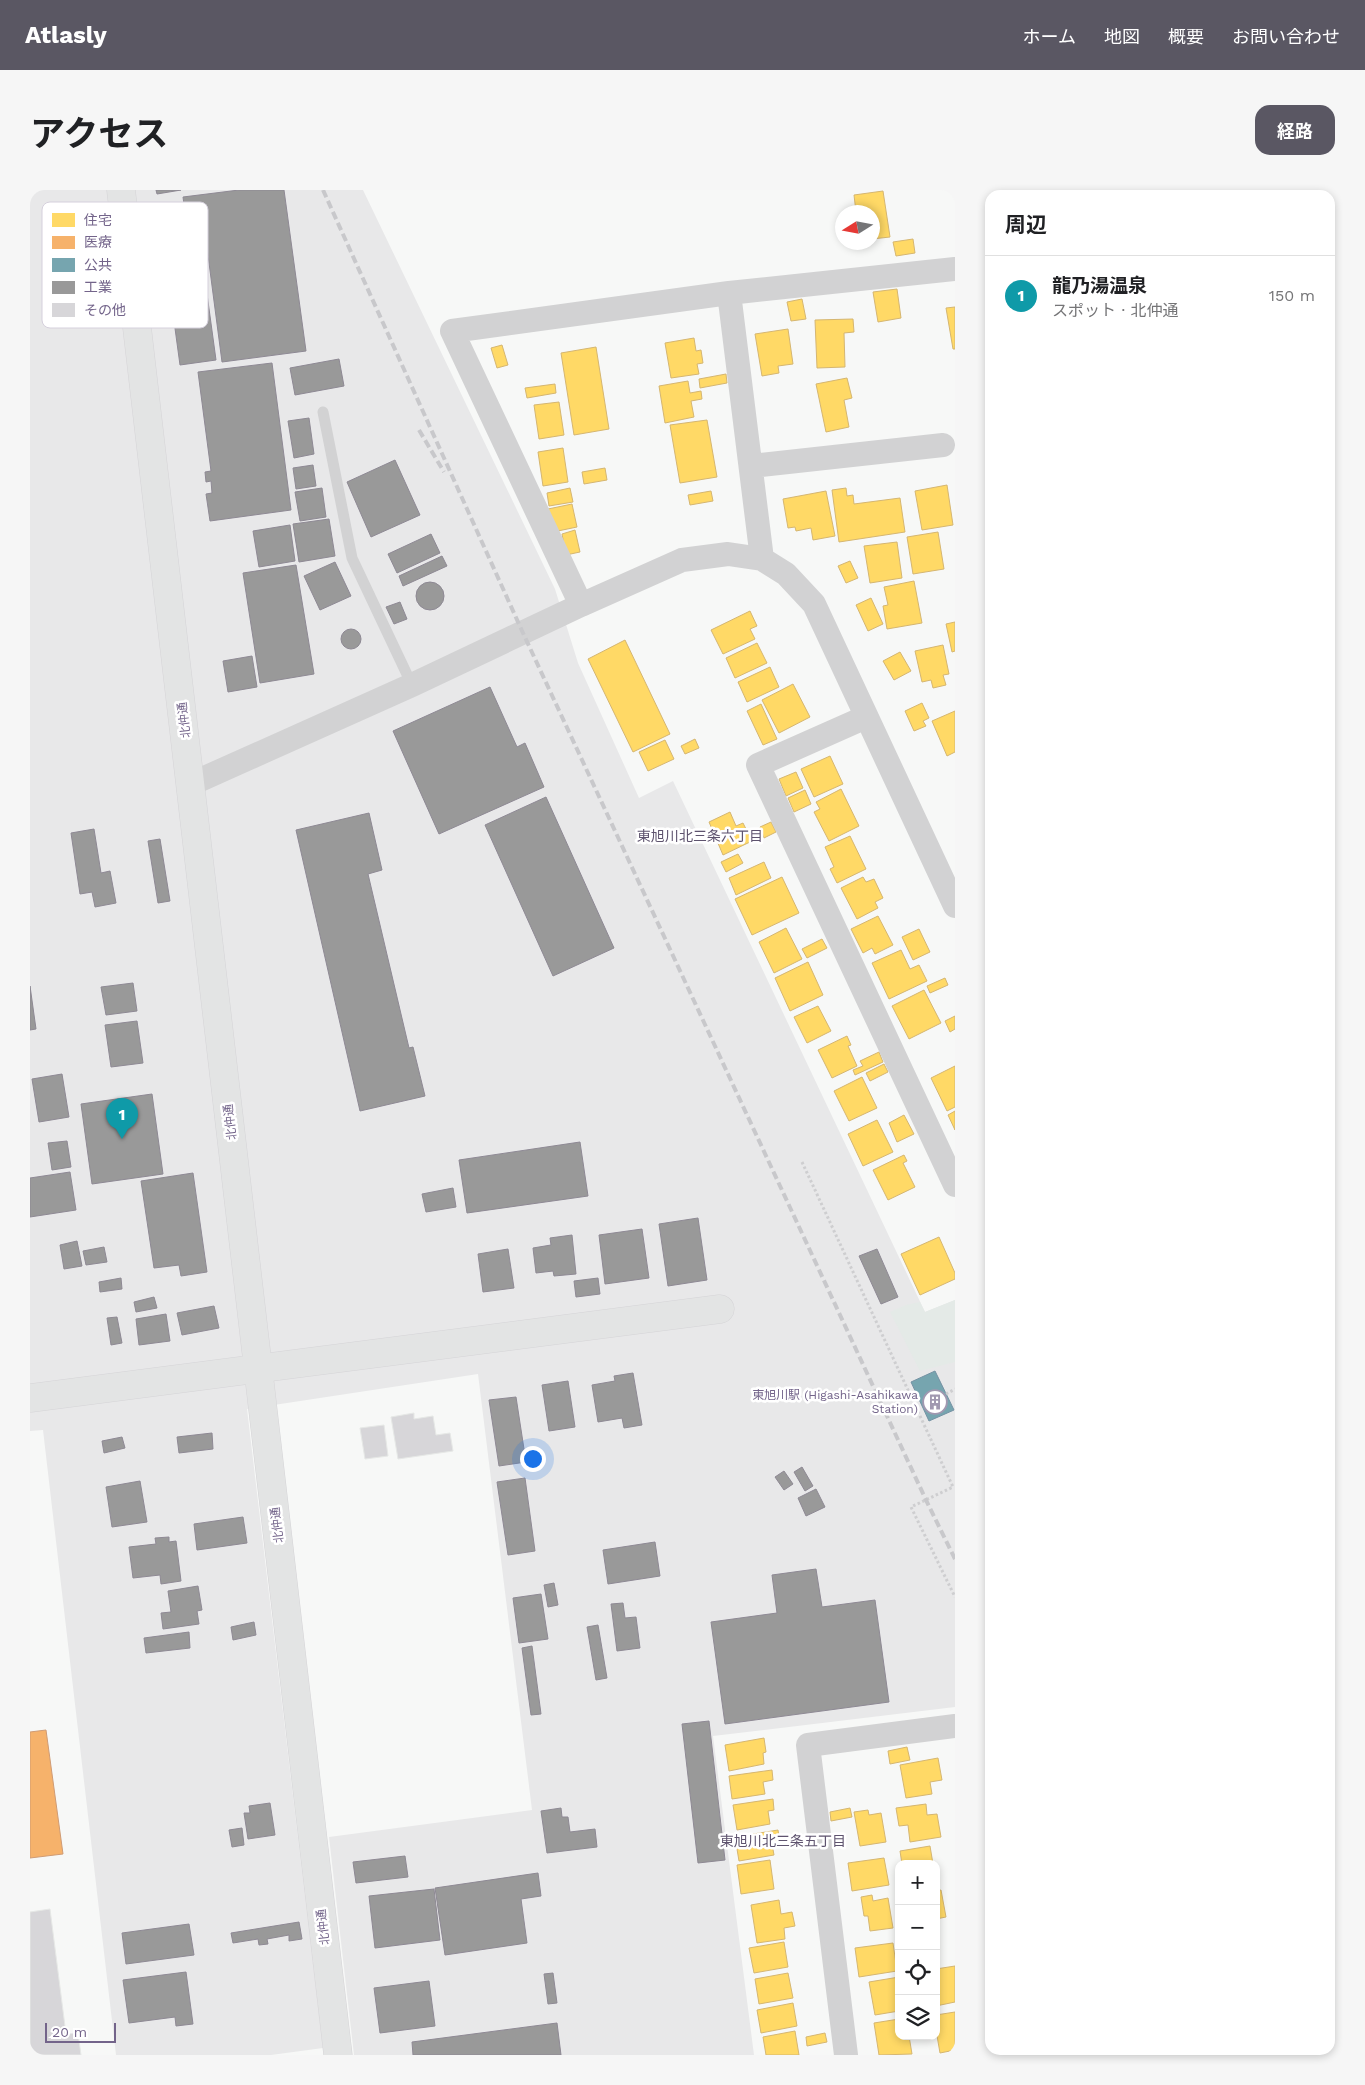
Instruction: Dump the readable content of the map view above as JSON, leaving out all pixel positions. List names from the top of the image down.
{
  "streets": {
    "street": ["北仲通"]
  },
  "districts": ["東旭川北三条六丁目", "東旭川北三条五丁目"],
  "places": {
    "building": ["東旭川駅 (Higashi-Asahikawa Station)"]
  },
  "legend": [
    "住宅",
    "医療",
    "公共",
    "工業",
    "その他"
  ],
  "scale_bar": "20 m",
  "north": "left",
  "page": {
    "header": "Atlasly",
    "nav": [
      "ホーム",
      "地図",
      "概要",
      "お問い合わせ"
    ],
    "title": "アクセス",
    "buttons": "経路",
    "heading": "周辺",
    "list": [
      {
        "mark": "1",
        "name": "龍乃湯温泉",
        "note": "スポット · 北仲通",
        "value": "150 m"
      }
    ],
    "pins": "1",
    "map_buttons": ["+", "−"],
    "scale": "20 m"
  }
}
